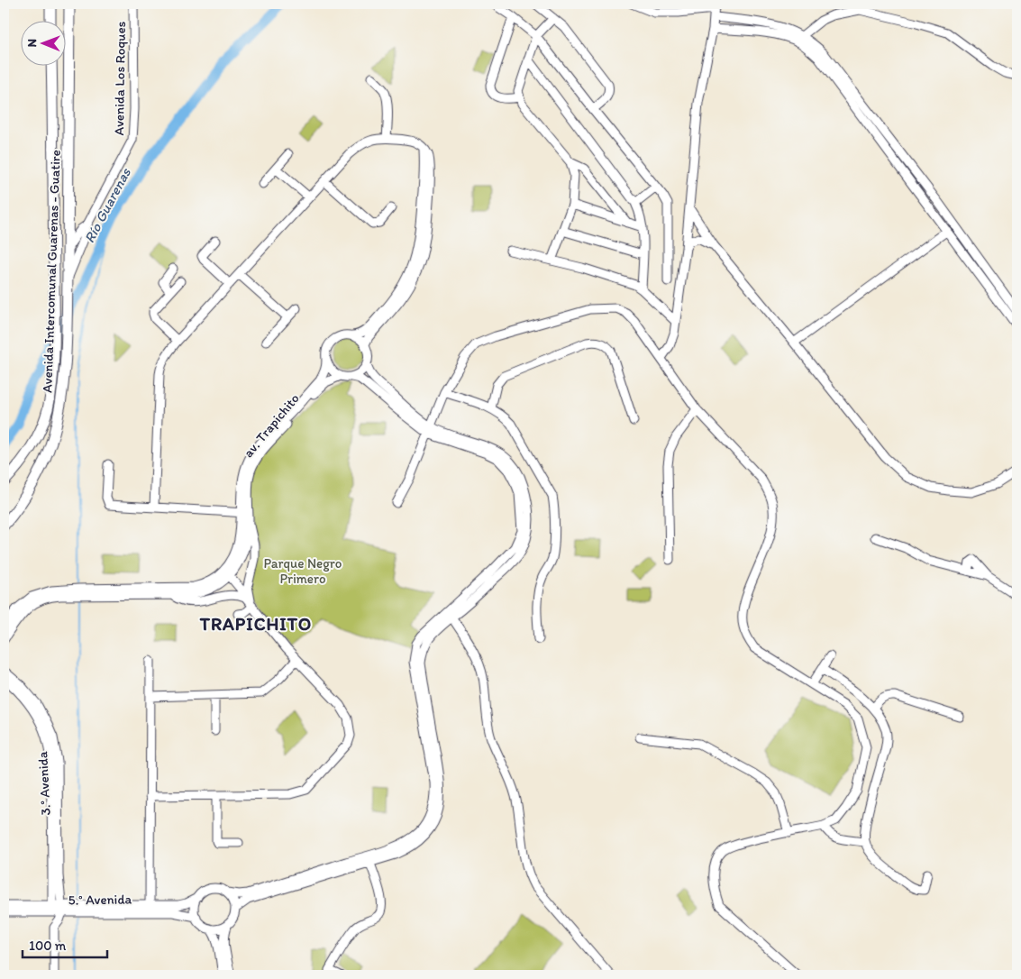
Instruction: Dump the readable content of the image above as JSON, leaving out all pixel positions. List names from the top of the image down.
{
  "streets": {
    "main road": ["Avenida Intercomunal Guarenas - Guatire"],
    "street": [
      "Avenida Los Roques",
      "av. Trapichito",
      "3.° Avenida",
      "5.° Avenida"
    ]
  },
  "crossings": [
    ["Avenida Los Roques", "Avenida Intercomunal Guarenas - Guatire"],
    ["3.° Avenida", "5.° Avenida"]
  ],
  "districts": ["TRAPICHITO"],
  "water": ["Río Guarenas"],
  "parks": ["Parque Negro Primero"],
  "scale_bar": "100 m",
  "north": "left"
}
